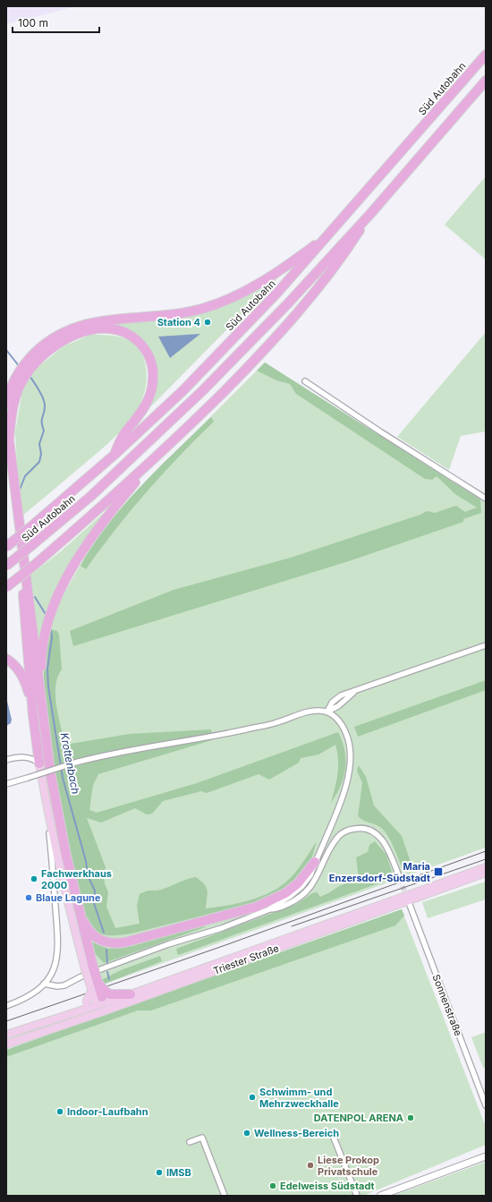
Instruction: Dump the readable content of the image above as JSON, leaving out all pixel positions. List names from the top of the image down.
{
  "streets": {
    "highway": ["Süd Autobahn"],
    "main road": ["Triester Straße"],
    "street": ["Sonnenstraße"]
  },
  "water": ["Krottenbach"],
  "places": {
    "other": [
      "Station 4",
      "Fachwerkhaus 2000",
      "Blaue Lagune",
      "Schwimm- und Mehrzweckhalle",
      "Indoor-Laufbahn",
      "DATENPOL ARENA",
      "Wellness-Bereich",
      "Liese Prokop Privatschule",
      "IMSB",
      "Edelweiss Südstadt"
    ],
    "transit": ["Maria Enzersdorf-Südstadt"]
  },
  "scale_bar": "100 m"
}
